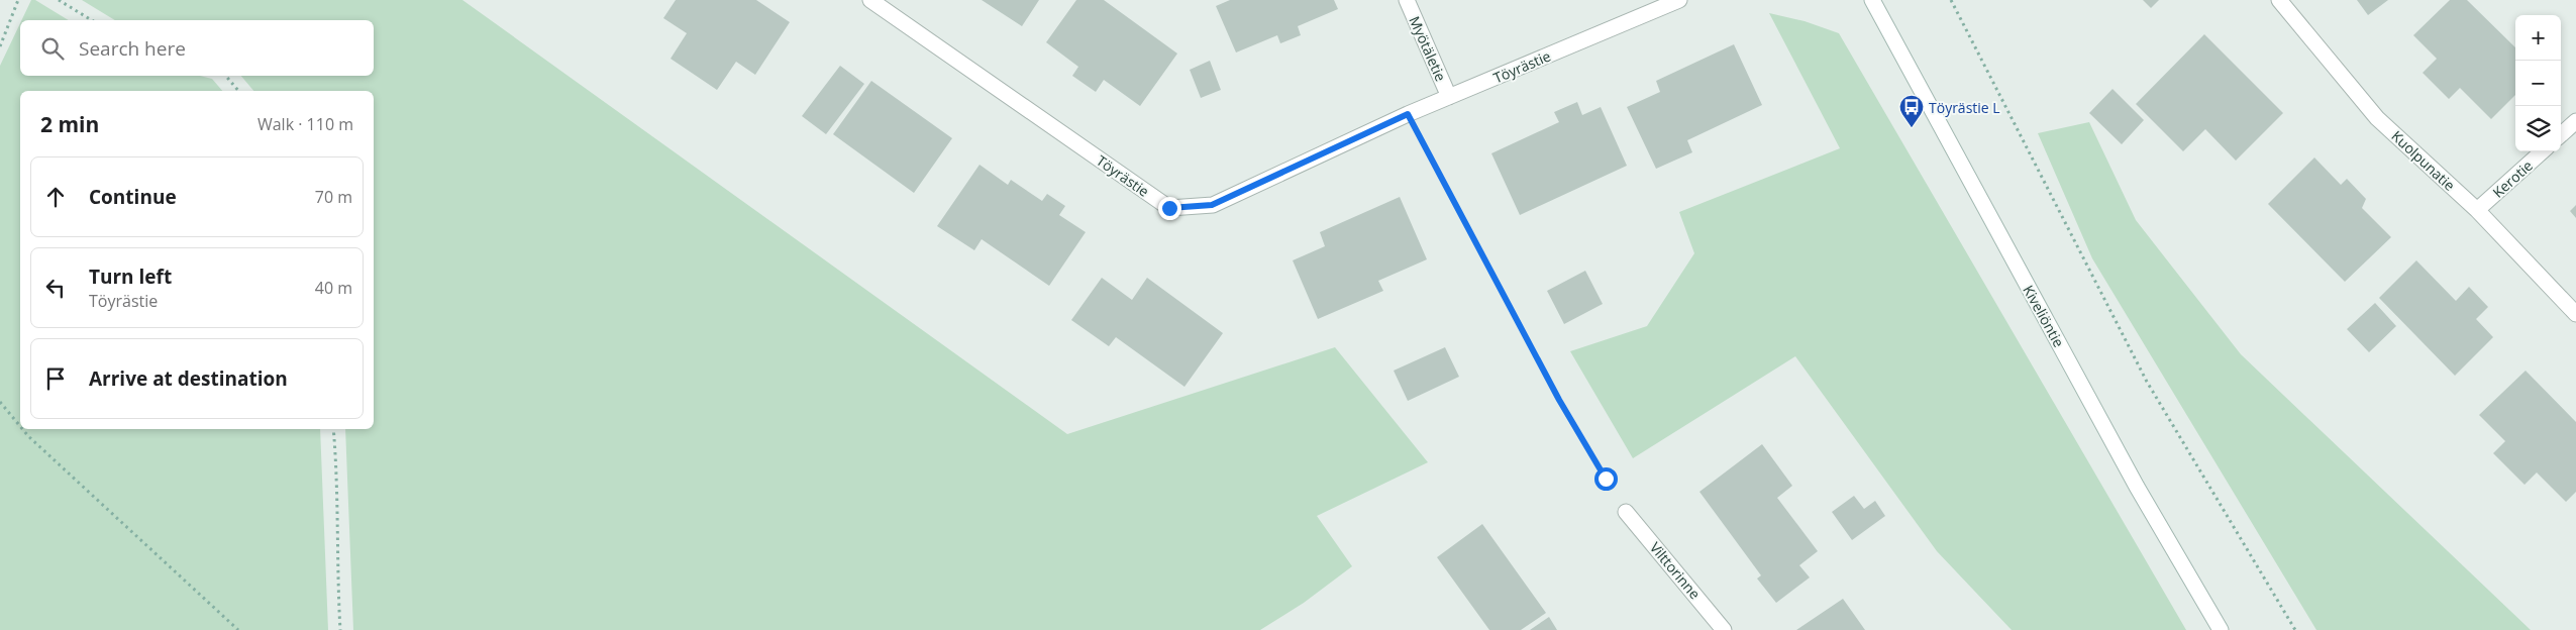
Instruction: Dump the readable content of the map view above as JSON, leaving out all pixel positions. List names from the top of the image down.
{
  "streets": {
    "street": [
      "Myötäletie",
      "Töyrästie",
      "Kuolpunatie",
      "Kerotie",
      "Kiveliöntie",
      "Vilttorinne"
    ]
  },
  "crossings": [
    ["Myötäletie", "Töyrästie"],
    ["Kuolpunatie", "Kerotie"]
  ],
  "places": {
    "bus stop": ["Töyrästie L"]
  },
  "page": {
    "map_buttons": ["+", "−"],
    "search": "Search here",
    "heading": ["2 min", "Walk · 110 m"],
    "list": [
      ["Continue", "70 m"],
      ["Turn left", "Töyrästie", "40 m"],
      "Arrive at destination"
    ]
  }
}
